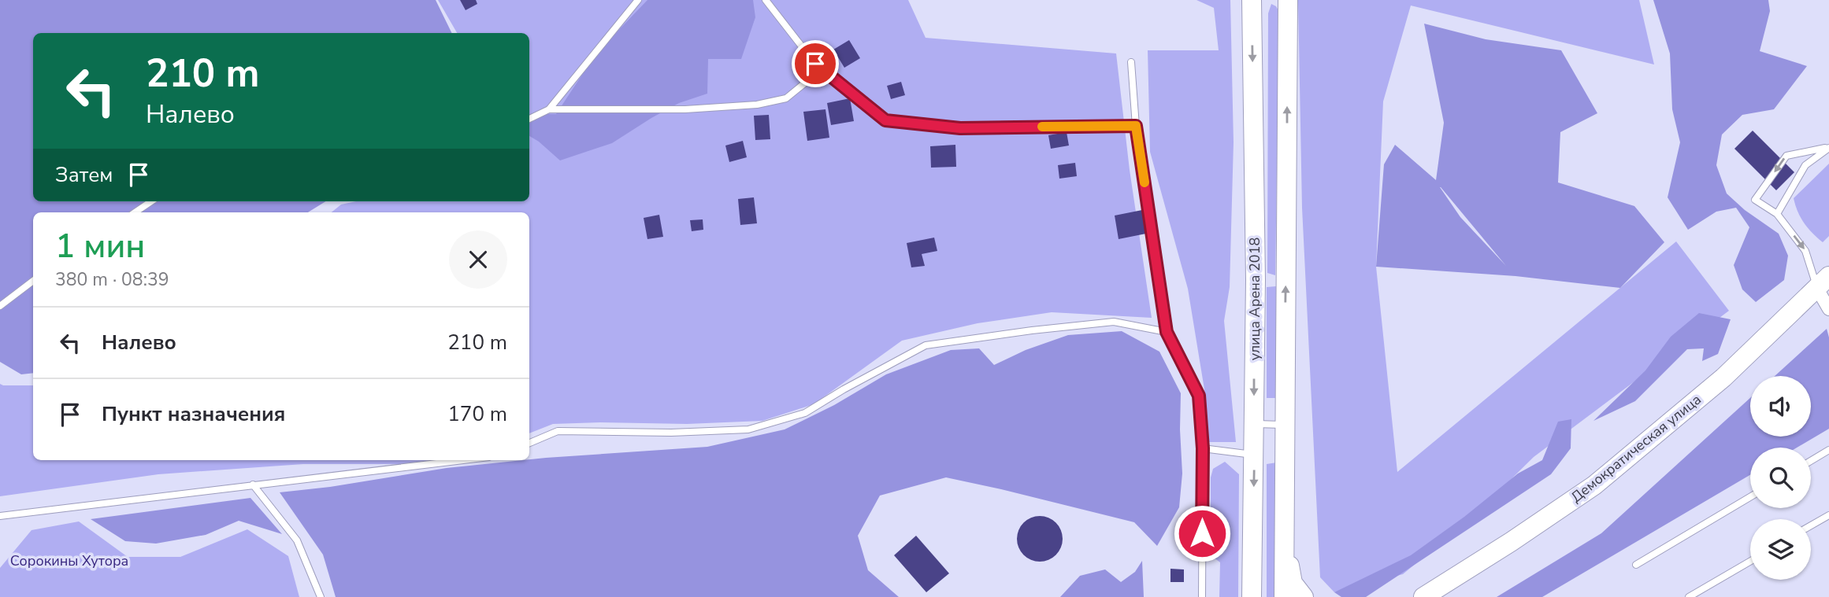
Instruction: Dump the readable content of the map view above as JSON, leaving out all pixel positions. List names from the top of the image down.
{
  "streets": {
    "main road": ["улица Арена 2018", "Демократическая улица"]
  },
  "parks": ["Сорокины Хутора"],
  "page": {
    "turn": ["210 m", "Налево"],
    "then": "Затем",
    "heading": ["1 мин", "380 m · 08:39"],
    "list": [
      {
        "name": "Налево",
        "value": "210 m"
      },
      {
        "name": "Пункт назначения",
        "value": "170 m"
      }
    ]
  }
}
